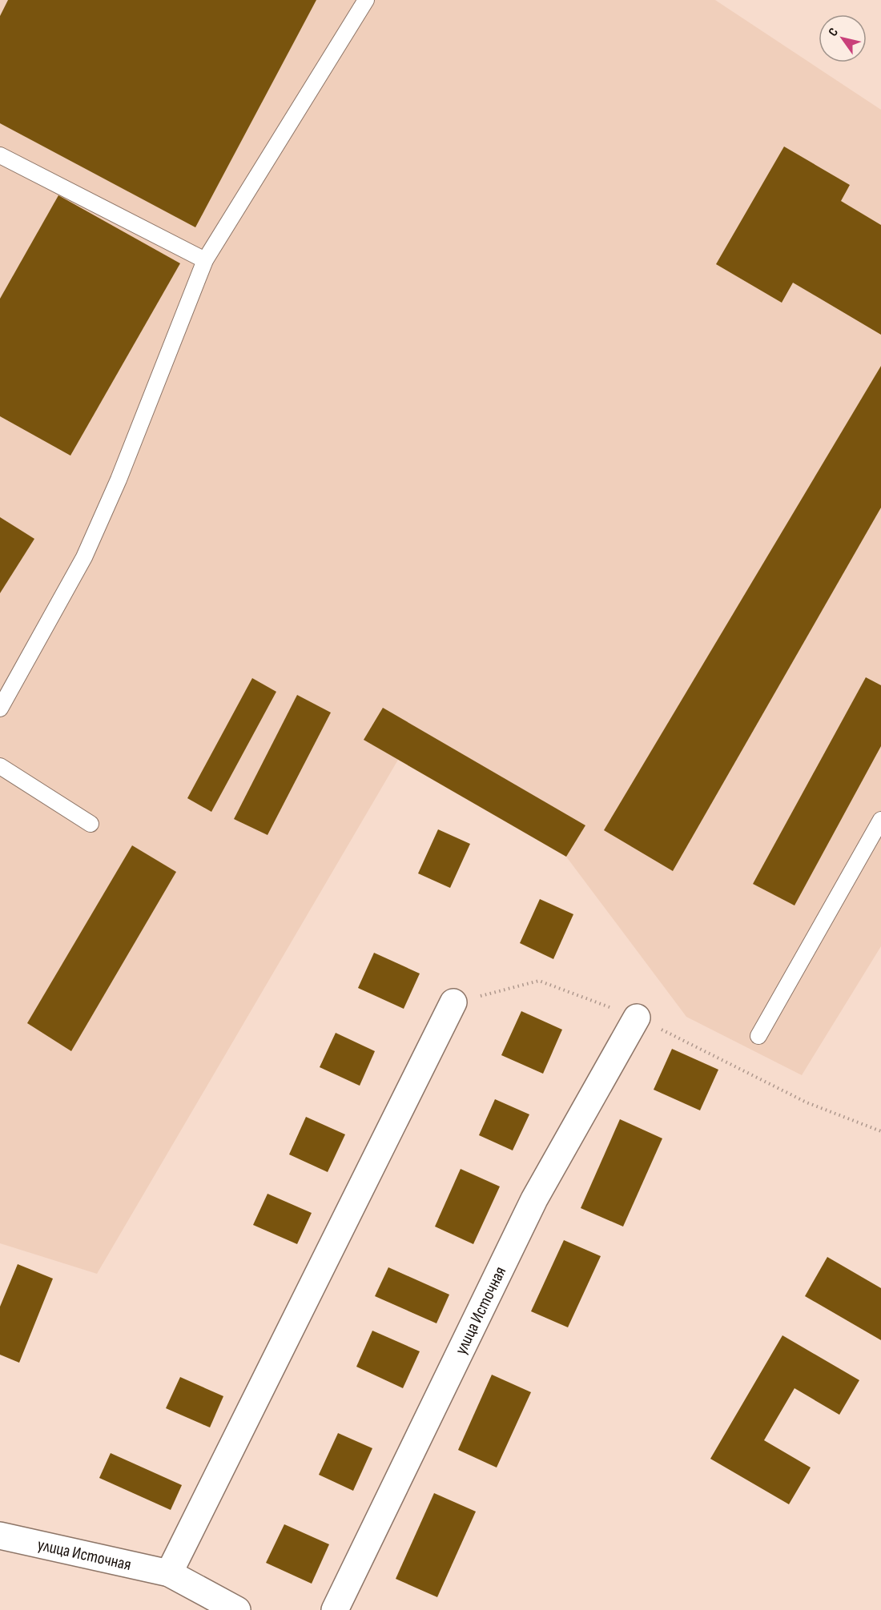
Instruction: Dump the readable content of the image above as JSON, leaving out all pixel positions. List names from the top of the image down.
{
  "streets": {
    "street": ["улица Источная"]
  },
  "north": "top left"
}
